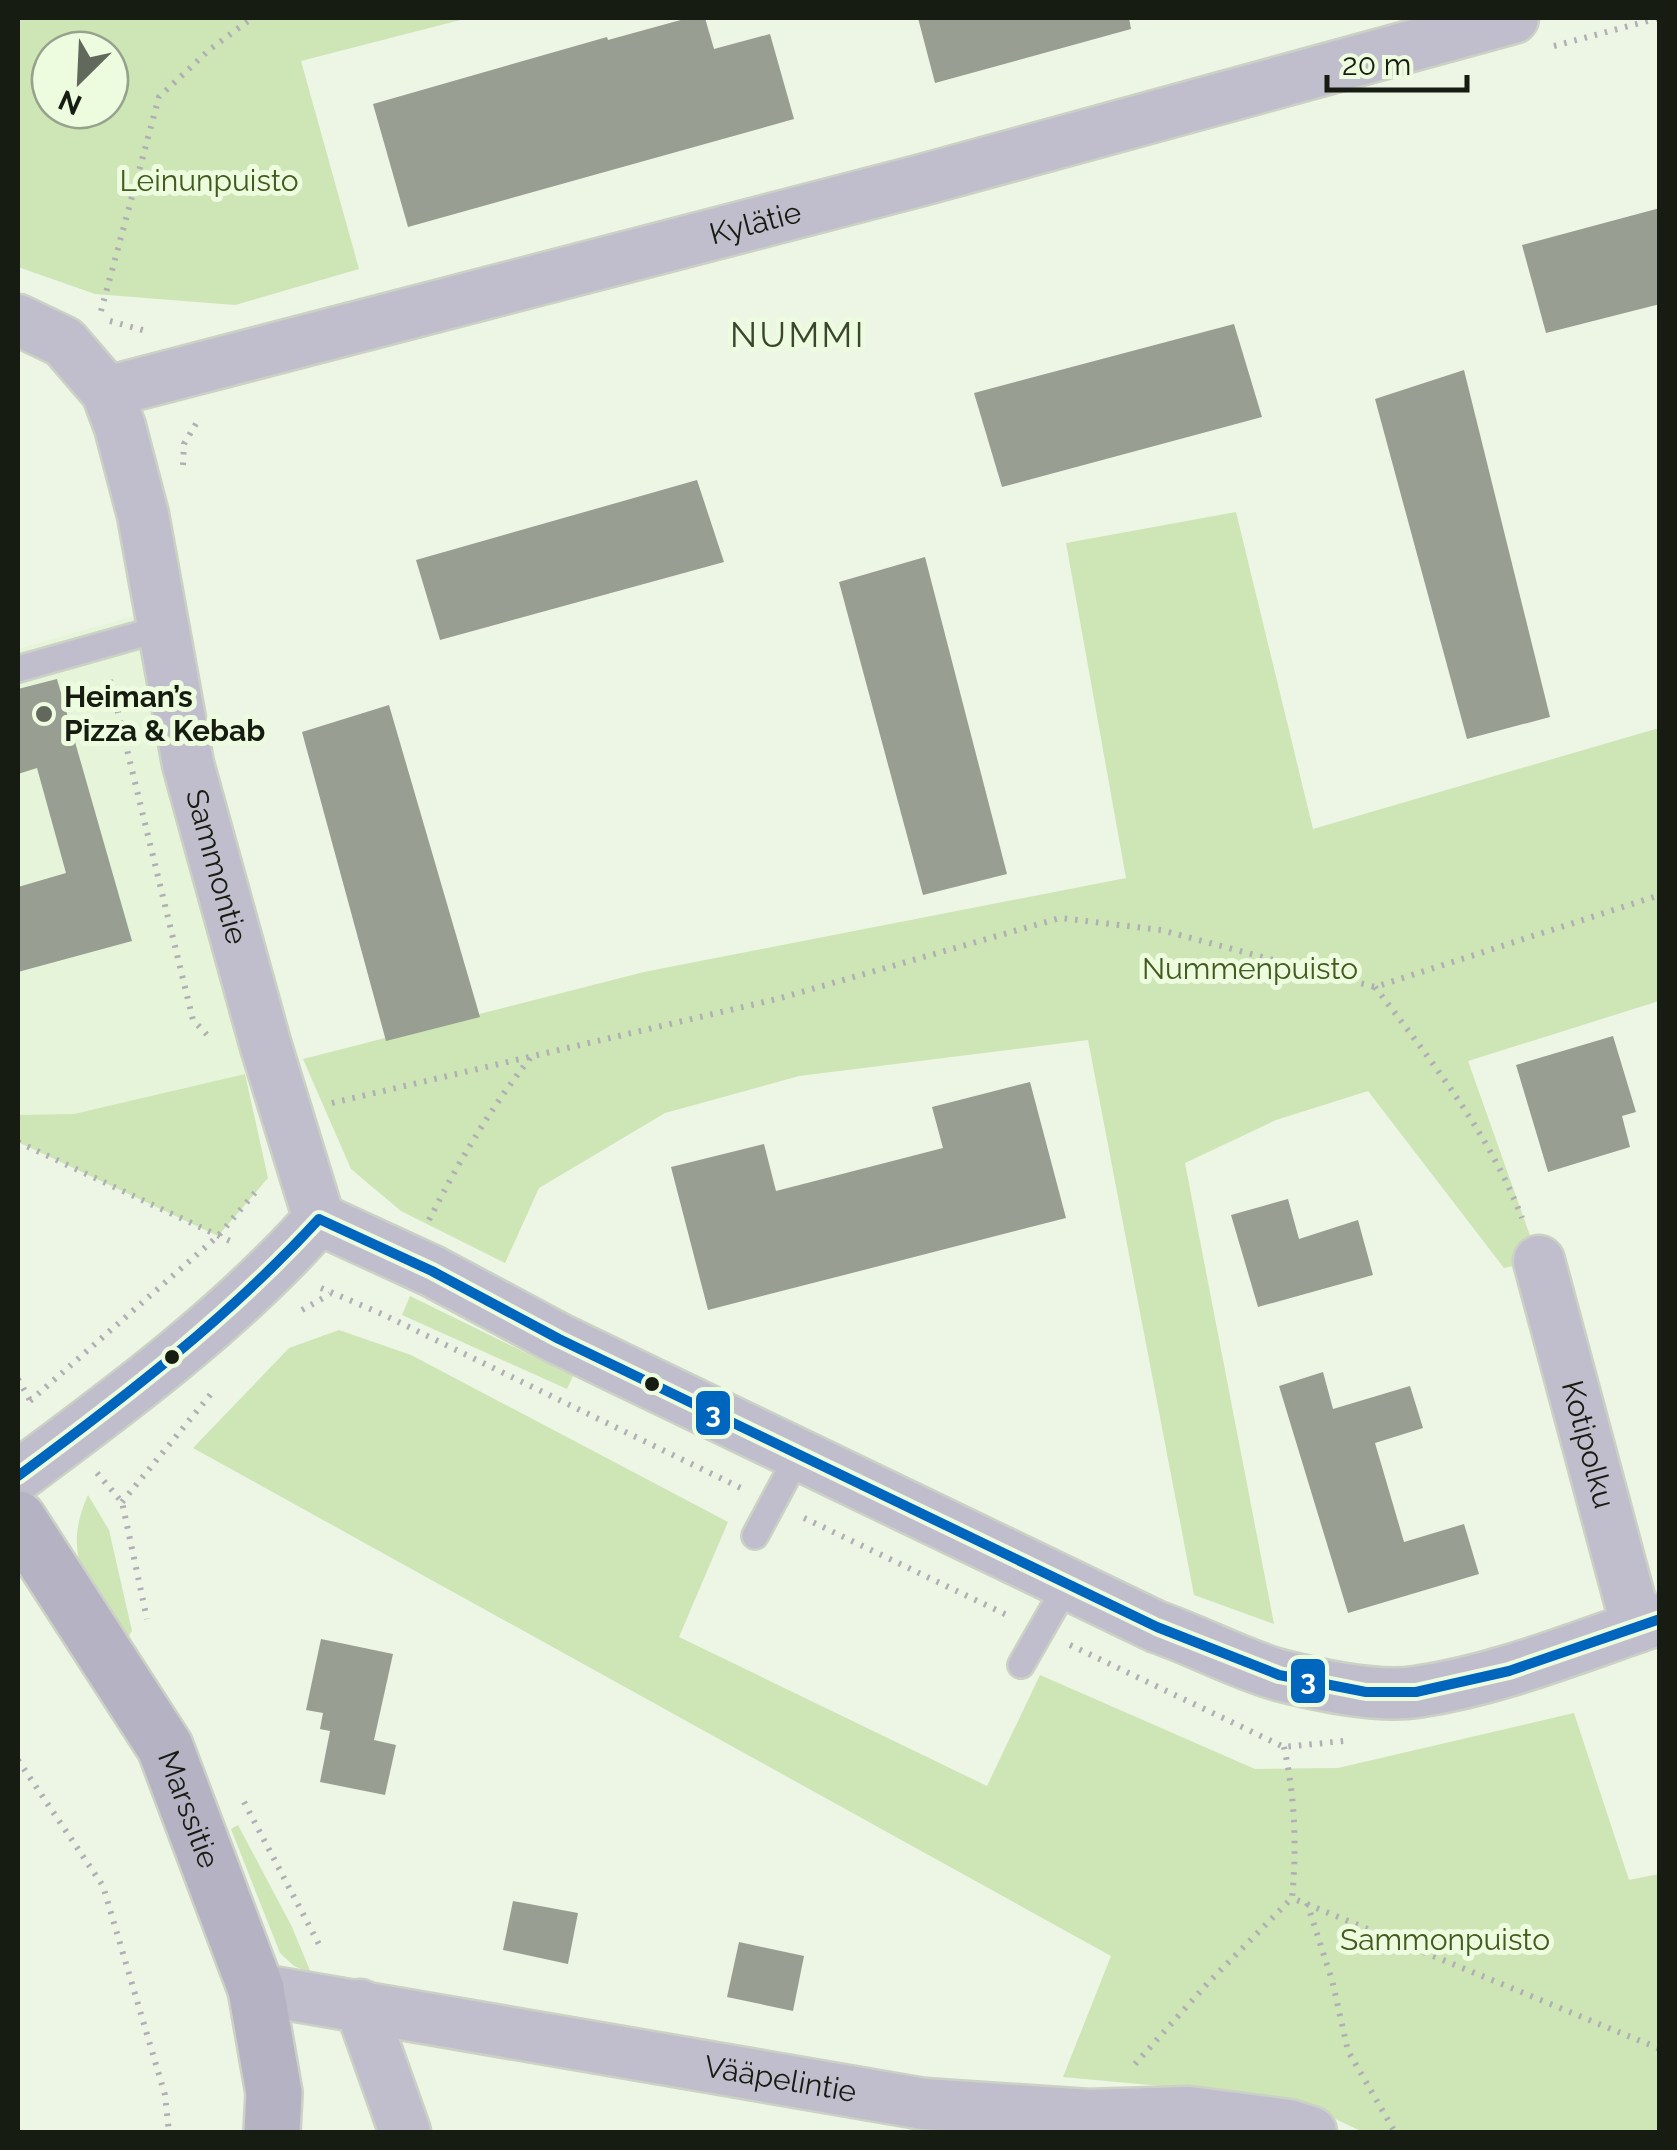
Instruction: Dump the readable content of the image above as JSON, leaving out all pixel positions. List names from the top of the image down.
{
  "streets": {
    "main road": ["Marssitie"],
    "street": [
      "Kylätie",
      "Sammontie",
      "Kotipolku",
      "Vääpelintie"
    ]
  },
  "crossings": [
    ["Kylätie", "Sammontie"],
    ["Marssitie", "Vääpelintie"]
  ],
  "districts": ["NUMMI"],
  "parks": ["Leinunpuisto", "Nummenpuisto", "Sammonpuisto"],
  "places": ["Heiman’s Pizza & Kebab"],
  "lines": ["transit line 3"],
  "scale_bar": "20 m",
  "north": "bottom left"
}
